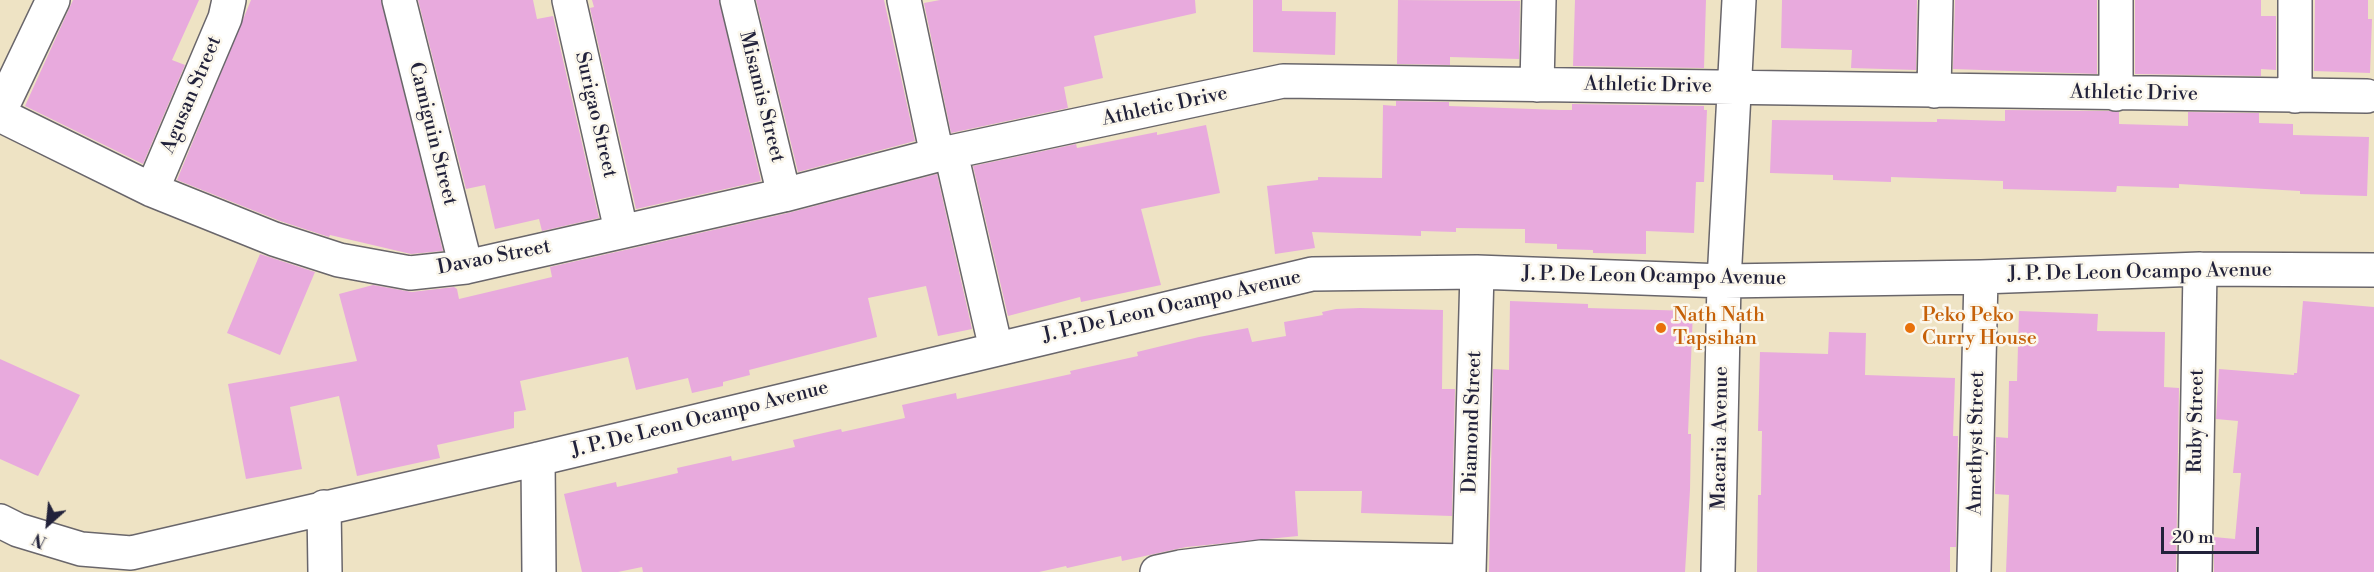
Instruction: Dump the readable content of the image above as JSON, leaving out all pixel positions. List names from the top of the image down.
{
  "streets": {
    "street": [
      "Athletic Drive",
      "Agusan Street",
      "Misamis Street",
      "Surigao Street",
      "Camiguin Street",
      "Davao Street",
      "J. P. De Leon Ocampo Avenue",
      "Ruby Street",
      "Diamond Street",
      "Macaria Avenue",
      "Amethyst Street"
    ]
  },
  "crossings": [
    ["Athletic Drive", "Davao Street"],
    ["Athletic Drive", "Macaria Avenue"],
    ["Agusan Street", "Davao Street"],
    ["Misamis Street", "Davao Street"],
    ["Surigao Street", "Davao Street"],
    ["Camiguin Street", "Davao Street"],
    ["J. P. De Leon Ocampo Avenue", "Ruby Street"],
    ["J. P. De Leon Ocampo Avenue", "Diamond Street"],
    ["J. P. De Leon Ocampo Avenue", "Macaria Avenue"],
    ["J. P. De Leon Ocampo Avenue", "Amethyst Street"]
  ],
  "places": ["Nath Nath Tapsihan", "Peko Peko Curry House"],
  "scale_bar": "20 m",
  "north": "bottom left"
}
